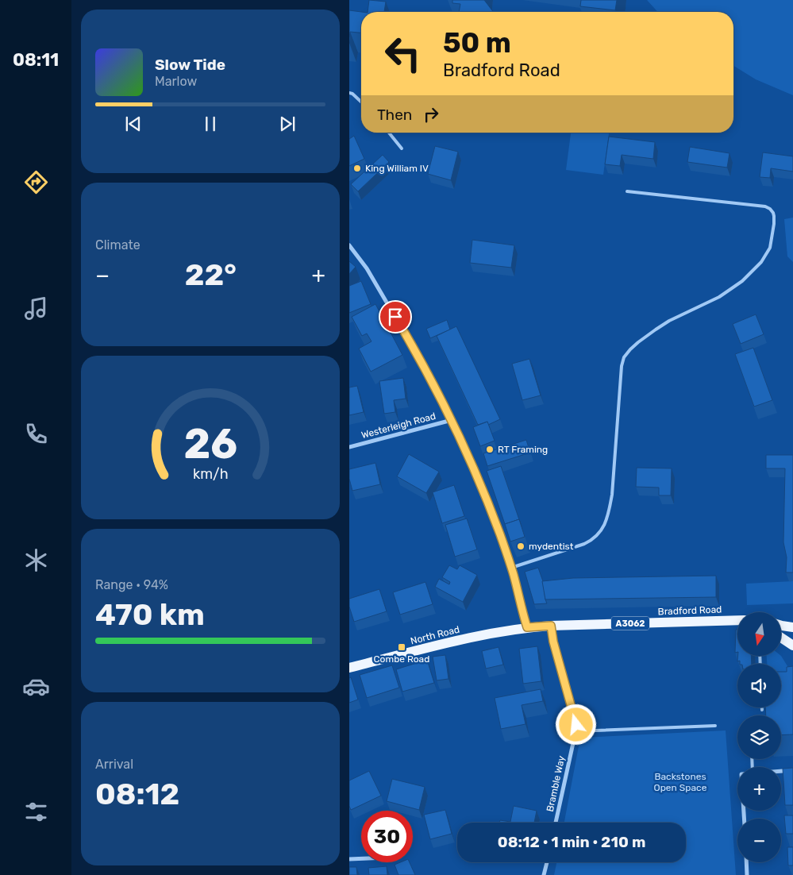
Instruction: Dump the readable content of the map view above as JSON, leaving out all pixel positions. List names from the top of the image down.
{
  "streets": {
    "main road": ["Bradford Road", "A3062", "North Road"],
    "street": ["Westerleigh Road", "Bramble Way"]
  },
  "crossings": [
    ["Bradford Road", "North Road"],
    ["Bradford Road", "Bramble Way"]
  ],
  "parks": ["Backstones Open Space"],
  "places": {
    "other": ["King William IV", "RT Framing", "mydentist"],
    "transit": ["Combe Road"]
  },
  "north": "bottom",
  "page": {
    "tabs": "08:11",
    "turn": ["50 m", "Bradford Road"],
    "song": ["Slow Tide", "Marlow"],
    "then": "Then",
    "tile": [
      "Climate",
      ["Range · 94%", "470 km"],
      ["Arrival", "08:12"]
    ],
    "heat": ["−", "22°", "+"],
    "map_buttons": ["+", "−"],
    "limit": "30",
    "trip": "08:12 · 1 min · 210 m",
    "gauge": ["26", "km/h"]
  }
}
